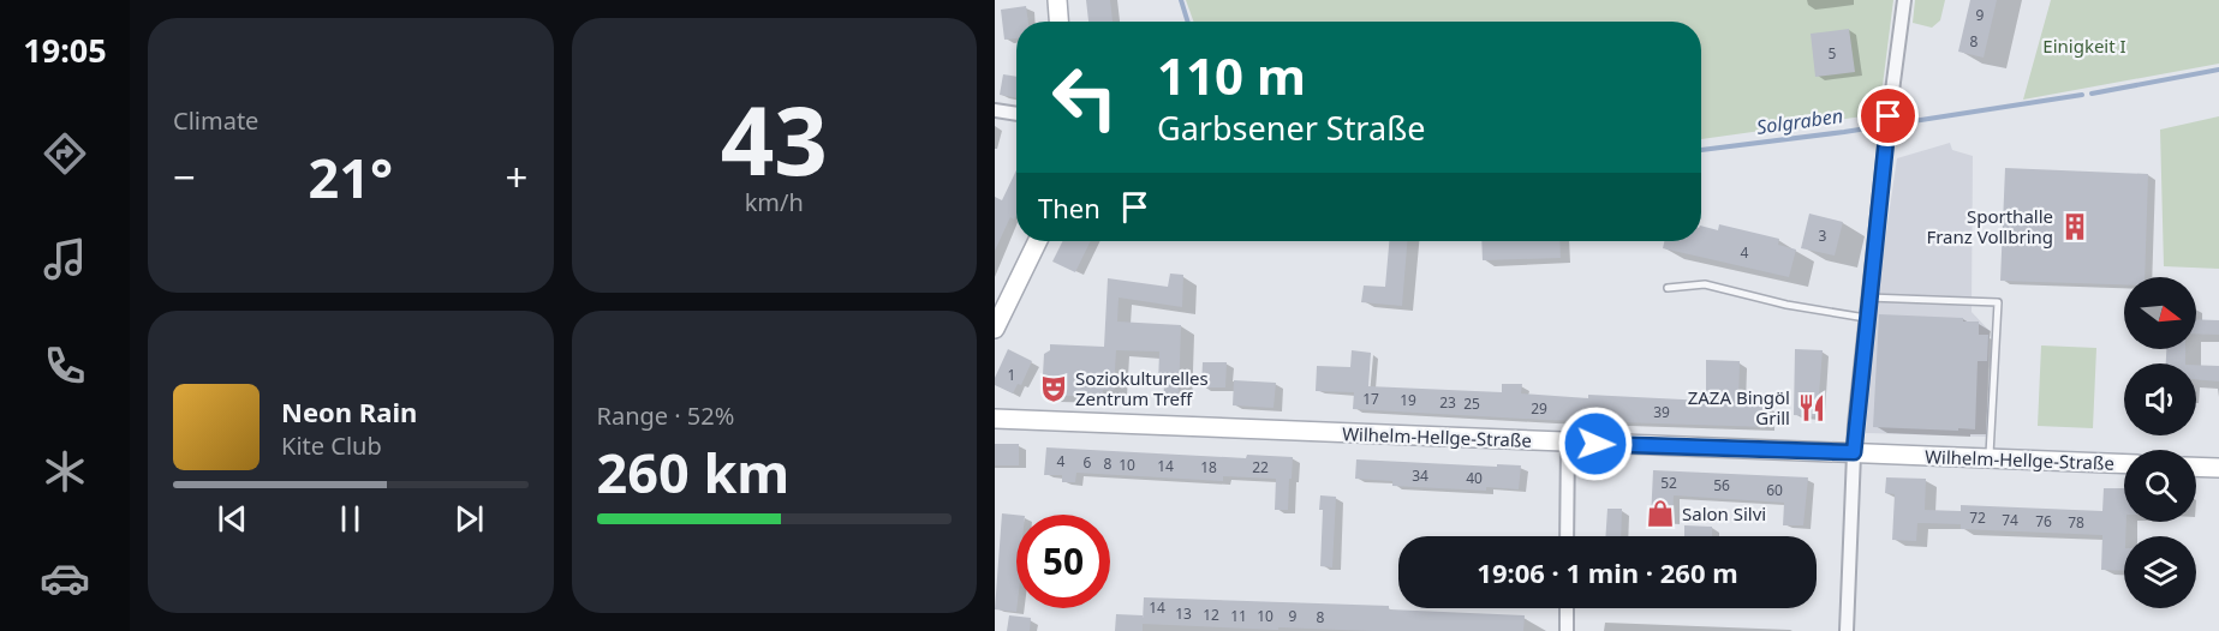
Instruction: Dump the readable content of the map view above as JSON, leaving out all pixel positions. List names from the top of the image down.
{
  "streets": {
    "main road": ["Wilhelm-Hellge-Straße"]
  },
  "water": ["Solgraben"],
  "parks": ["Einigkeit I"],
  "places": {
    "building": ["Sporthalle Franz Vollbring"],
    "theatre": ["Soziokulturelles Zentrum Treff"],
    "restaurant": ["ZAZA Bingöl Grill"],
    "shop": ["Salon Silvi"]
  },
  "house_numbers": [
    "9",
    "8",
    "5",
    "3",
    "4",
    "1",
    "17",
    "19",
    "23",
    "25",
    "29",
    "39",
    "4",
    "6",
    "8",
    "10",
    "14",
    "18",
    "22",
    "34",
    "40",
    "52",
    "56",
    "60",
    "72",
    "74",
    "76",
    "78",
    "14",
    "13",
    "12",
    "11",
    "10",
    "9",
    "8"
  ],
  "north": "right",
  "page": {
    "tabs": "19:05",
    "tile": [
      "Climate",
      ["43", "km/h"],
      ["Range · 52%", "260 km"]
    ],
    "turn": ["110 m", "Garbsener Straße"],
    "heat": ["−", "21°", "+"],
    "then": "Then",
    "song": ["Neon Rain", "Kite Club"],
    "limit": "50",
    "trip": "19:06 · 1 min · 260 m"
  }
}
